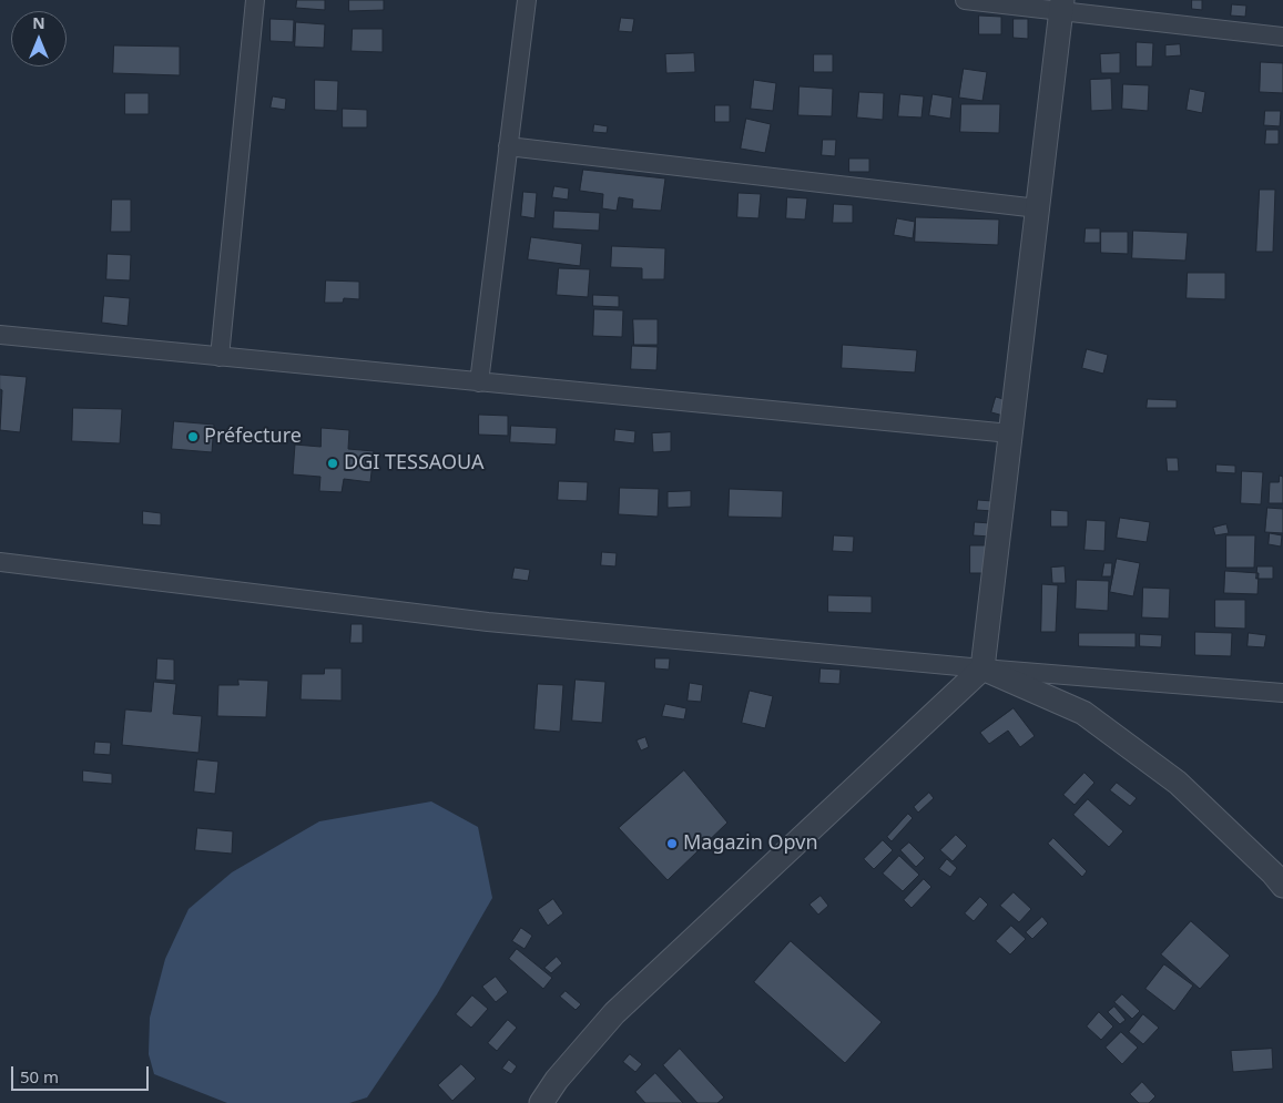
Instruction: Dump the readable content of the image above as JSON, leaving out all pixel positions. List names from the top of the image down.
{
  "places": ["Préfecture", "DGI TESSAOUA", "Magazin Opvn"],
  "scale_bar": "50 m",
  "north": "top"
}
